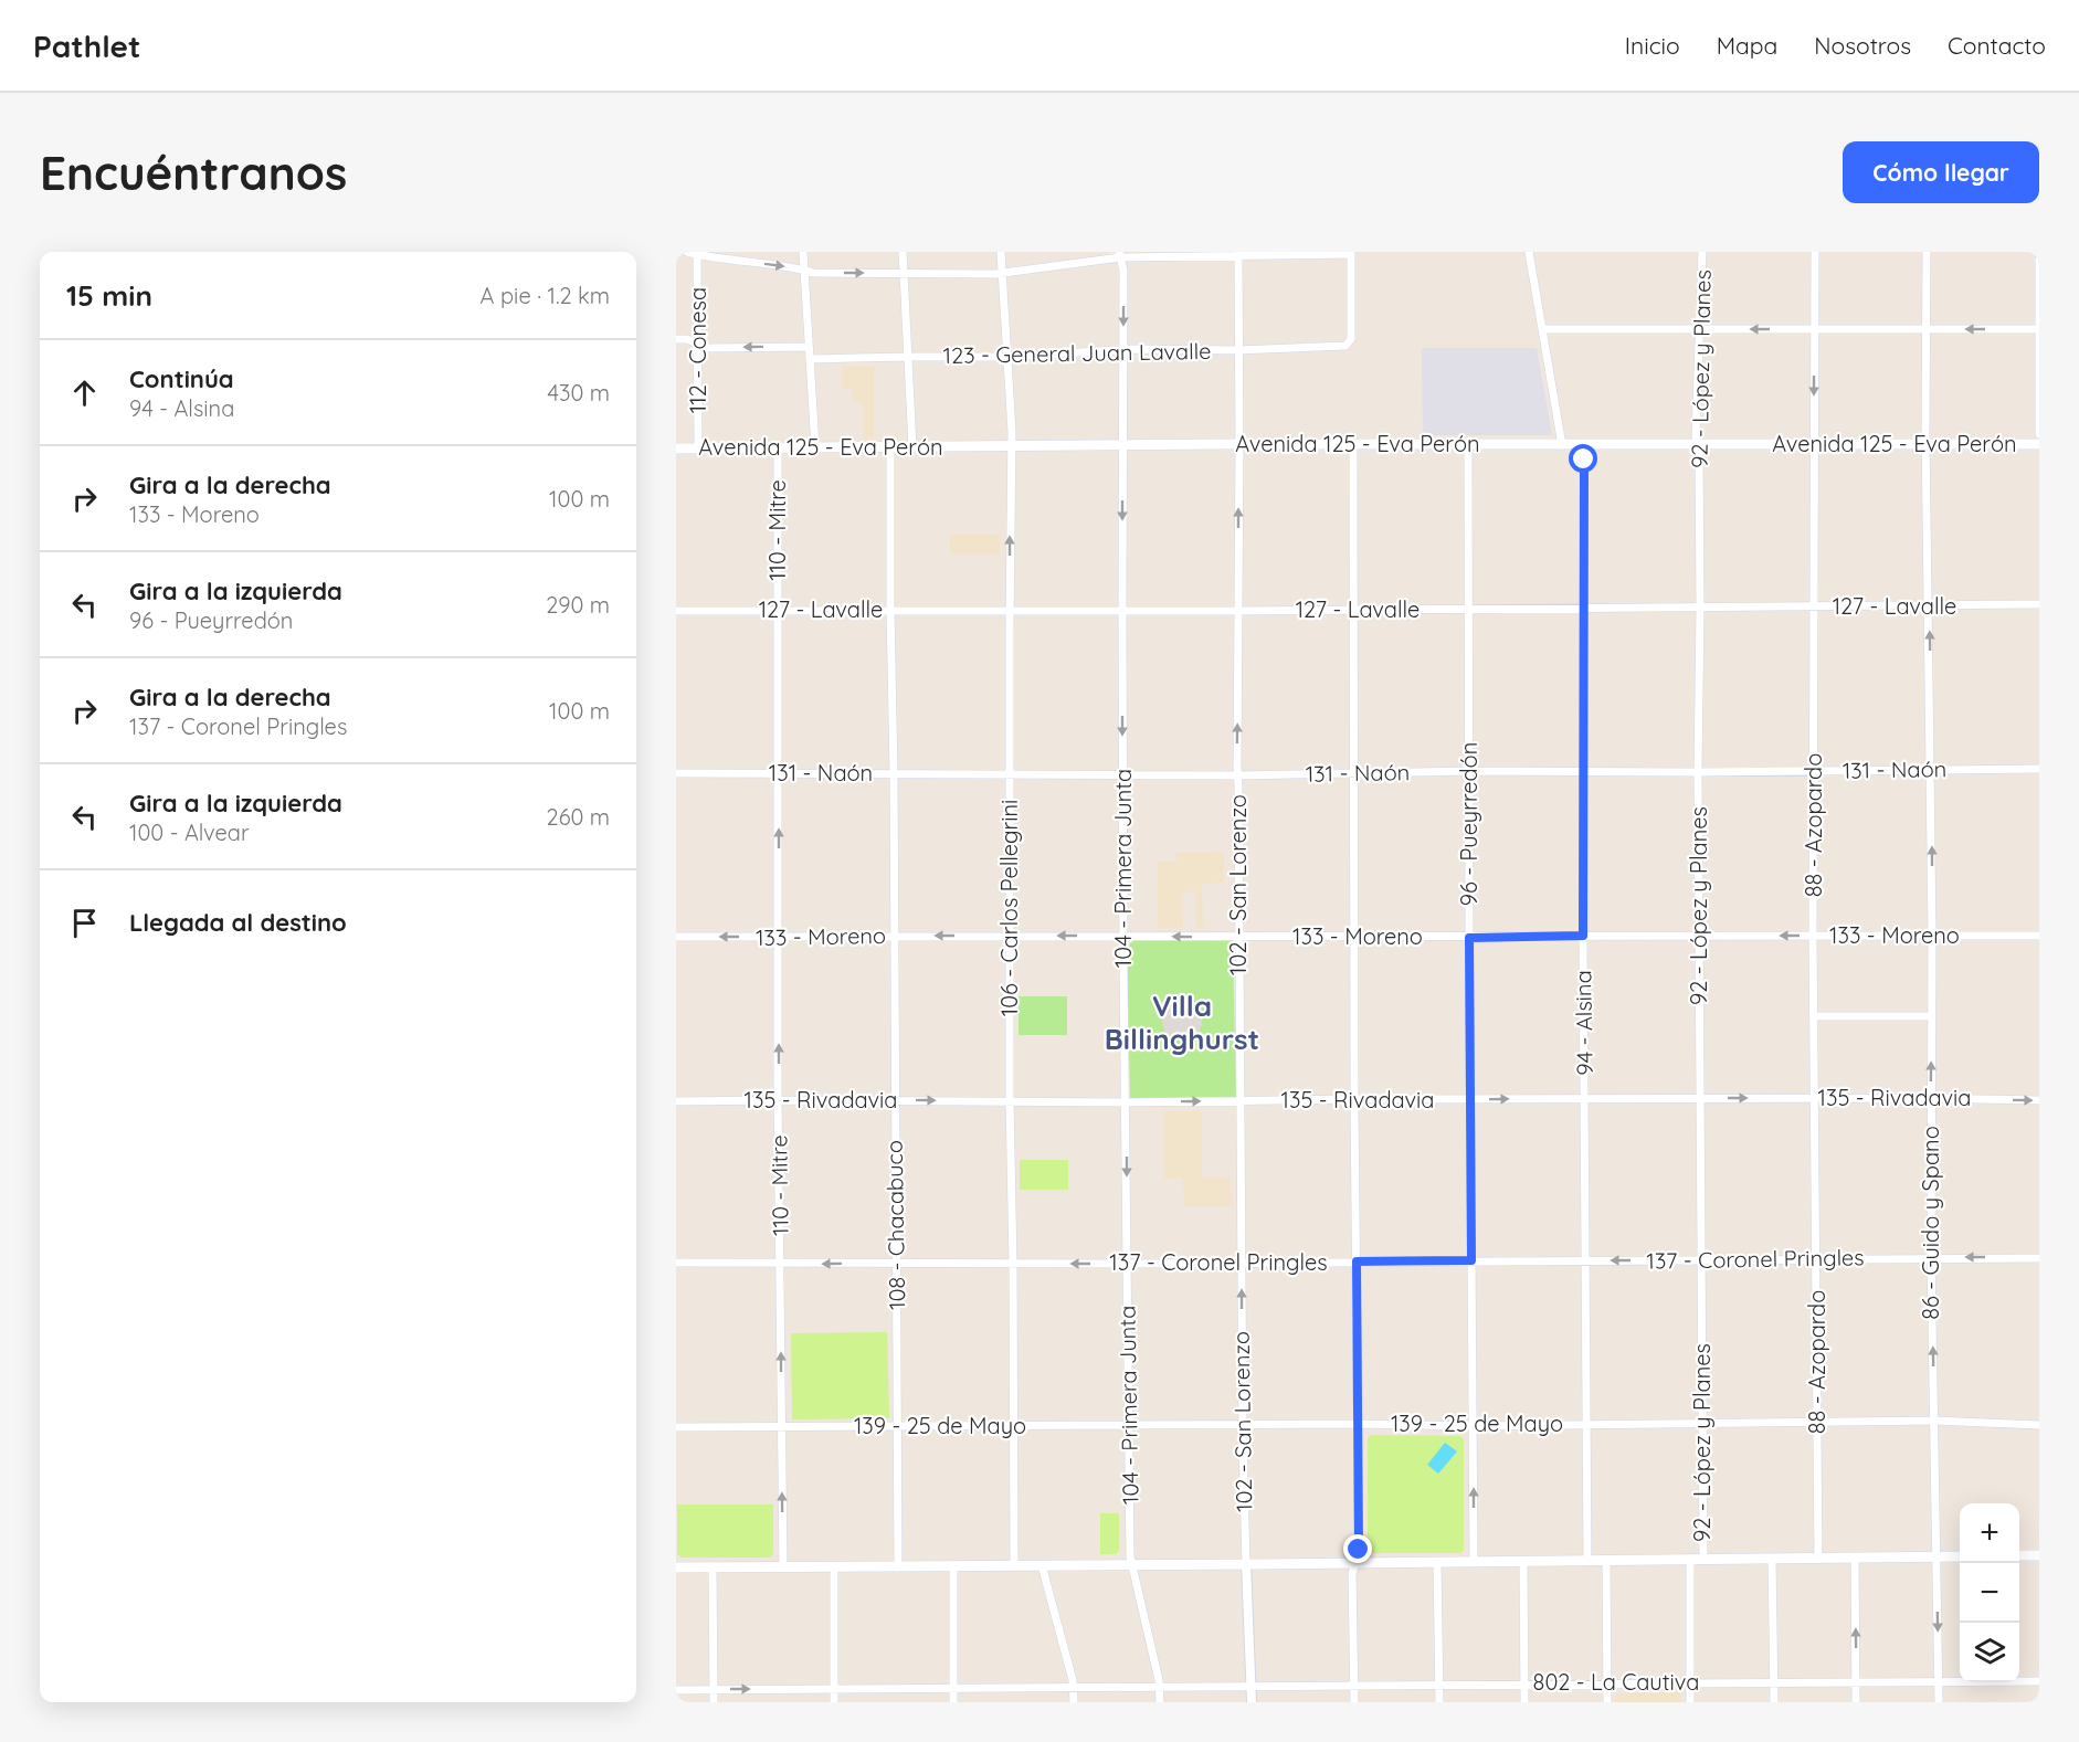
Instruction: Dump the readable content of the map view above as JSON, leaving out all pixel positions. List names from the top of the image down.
{
  "streets": {
    "main road": ["Avenida 125 - Eva Perón"],
    "street": [
      "112 - Conesa",
      "123 - General Juan Lavalle",
      "92 - López y Planes",
      "110 - Mitre",
      "127 - Lavalle",
      "131 - Naón",
      "96 - Pueyrredón",
      "88 - Azopardo",
      "104 - Primera Junta",
      "102 - San Lorenzo",
      "106 - Carlos Pellegrini",
      "133 - Moreno",
      "94 - Alsina",
      "135 - Rivadavia",
      "86 - Guido y Spano",
      "108 - Chacabuco",
      "137 - Coronel Pringles",
      "139 - 25 de Mayo",
      "802 - La Cautiva"
    ]
  },
  "crossings": [
    ["112 - Conesa", "Avenida 125 - Eva Perón"],
    ["123 - General Juan Lavalle", "104 - Primera Junta"],
    ["123 - General Juan Lavalle", "102 - San Lorenzo"],
    ["123 - General Juan Lavalle", "106 - Carlos Pellegrini"],
    ["92 - López y Planes", "Avenida 125 - Eva Perón"],
    ["92 - López y Planes", "127 - Lavalle"],
    ["92 - López y Planes", "131 - Naón"],
    ["92 - López y Planes", "133 - Moreno"],
    ["92 - López y Planes", "135 - Rivadavia"],
    ["92 - López y Planes", "137 - Coronel Pringles"],
    ["92 - López y Planes", "139 - 25 de Mayo"],
    ["Avenida 125 - Eva Perón", "110 - Mitre"],
    ["Avenida 125 - Eva Perón", "96 - Pueyrredón"],
    ["Avenida 125 - Eva Perón", "88 - Azopardo"],
    ["Avenida 125 - Eva Perón", "104 - Primera Junta"],
    ["Avenida 125 - Eva Perón", "102 - San Lorenzo"],
    ["Avenida 125 - Eva Perón", "106 - Carlos Pellegrini"],
    ["Avenida 125 - Eva Perón", "94 - Alsina"],
    ["Avenida 125 - Eva Perón", "86 - Guido y Spano"],
    ["Avenida 125 - Eva Perón", "108 - Chacabuco"],
    ["110 - Mitre", "127 - Lavalle"],
    ["110 - Mitre", "131 - Naón"],
    ["110 - Mitre", "133 - Moreno"],
    ["110 - Mitre", "135 - Rivadavia"],
    ["110 - Mitre", "137 - Coronel Pringles"],
    ["110 - Mitre", "139 - 25 de Mayo"],
    ["127 - Lavalle", "96 - Pueyrredón"],
    ["127 - Lavalle", "88 - Azopardo"],
    ["127 - Lavalle", "104 - Primera Junta"],
    ["127 - Lavalle", "102 - San Lorenzo"],
    ["127 - Lavalle", "106 - Carlos Pellegrini"],
    ["127 - Lavalle", "94 - Alsina"],
    ["127 - Lavalle", "86 - Guido y Spano"],
    ["127 - Lavalle", "108 - Chacabuco"],
    ["131 - Naón", "96 - Pueyrredón"],
    ["131 - Naón", "88 - Azopardo"],
    ["131 - Naón", "104 - Primera Junta"],
    ["131 - Naón", "102 - San Lorenzo"],
    ["131 - Naón", "106 - Carlos Pellegrini"],
    ["131 - Naón", "94 - Alsina"],
    ["131 - Naón", "86 - Guido y Spano"],
    ["131 - Naón", "108 - Chacabuco"],
    ["96 - Pueyrredón", "133 - Moreno"],
    ["96 - Pueyrredón", "135 - Rivadavia"],
    ["96 - Pueyrredón", "137 - Coronel Pringles"],
    ["96 - Pueyrredón", "139 - 25 de Mayo"],
    ["88 - Azopardo", "133 - Moreno"],
    ["88 - Azopardo", "135 - Rivadavia"],
    ["88 - Azopardo", "137 - Coronel Pringles"],
    ["88 - Azopardo", "139 - 25 de Mayo"],
    ["104 - Primera Junta", "133 - Moreno"],
    ["104 - Primera Junta", "135 - Rivadavia"],
    ["104 - Primera Junta", "137 - Coronel Pringles"],
    ["104 - Primera Junta", "139 - 25 de Mayo"],
    ["104 - Primera Junta", "802 - La Cautiva"],
    ["102 - San Lorenzo", "133 - Moreno"],
    ["102 - San Lorenzo", "135 - Rivadavia"],
    ["102 - San Lorenzo", "137 - Coronel Pringles"],
    ["102 - San Lorenzo", "139 - 25 de Mayo"],
    ["106 - Carlos Pellegrini", "133 - Moreno"],
    ["106 - Carlos Pellegrini", "135 - Rivadavia"],
    ["106 - Carlos Pellegrini", "137 - Coronel Pringles"],
    ["106 - Carlos Pellegrini", "139 - 25 de Mayo"],
    ["133 - Moreno", "94 - Alsina"],
    ["133 - Moreno", "86 - Guido y Spano"],
    ["133 - Moreno", "108 - Chacabuco"],
    ["94 - Alsina", "135 - Rivadavia"],
    ["94 - Alsina", "137 - Coronel Pringles"],
    ["94 - Alsina", "139 - 25 de Mayo"],
    ["135 - Rivadavia", "86 - Guido y Spano"],
    ["135 - Rivadavia", "108 - Chacabuco"],
    ["86 - Guido y Spano", "137 - Coronel Pringles"],
    ["86 - Guido y Spano", "139 - 25 de Mayo"],
    ["86 - Guido y Spano", "802 - La Cautiva"],
    ["108 - Chacabuco", "137 - Coronel Pringles"],
    ["108 - Chacabuco", "139 - 25 de Mayo"]
  ],
  "one_way": [
    "110 - Mitre",
    "104 - Primera Junta",
    "102 - San Lorenzo",
    "133 - Moreno",
    "135 - Rivadavia"
  ],
  "districts": ["Villa Billinghurst"],
  "page": {
    "header": "Pathlet",
    "nav": [
      "Inicio",
      "Mapa",
      "Nosotros",
      "Contacto"
    ],
    "buttons": "Cómo llegar",
    "title": "Encuéntranos",
    "heading": ["15 min", "A pie · 1.2 km"],
    "list": [
      ["Continúa", "94 - Alsina", "430 m"],
      ["Gira a la derecha", "133 - Moreno", "100 m"],
      ["Gira a la izquierda", "96 - Pueyrredón", "290 m"],
      ["Gira a la derecha", "137 - Coronel Pringles", "100 m"],
      ["Gira a la izquierda", "100 - Alvear", "260 m"],
      "Llegada al destino"
    ],
    "map_buttons": ["+", "−"]
  }
}
